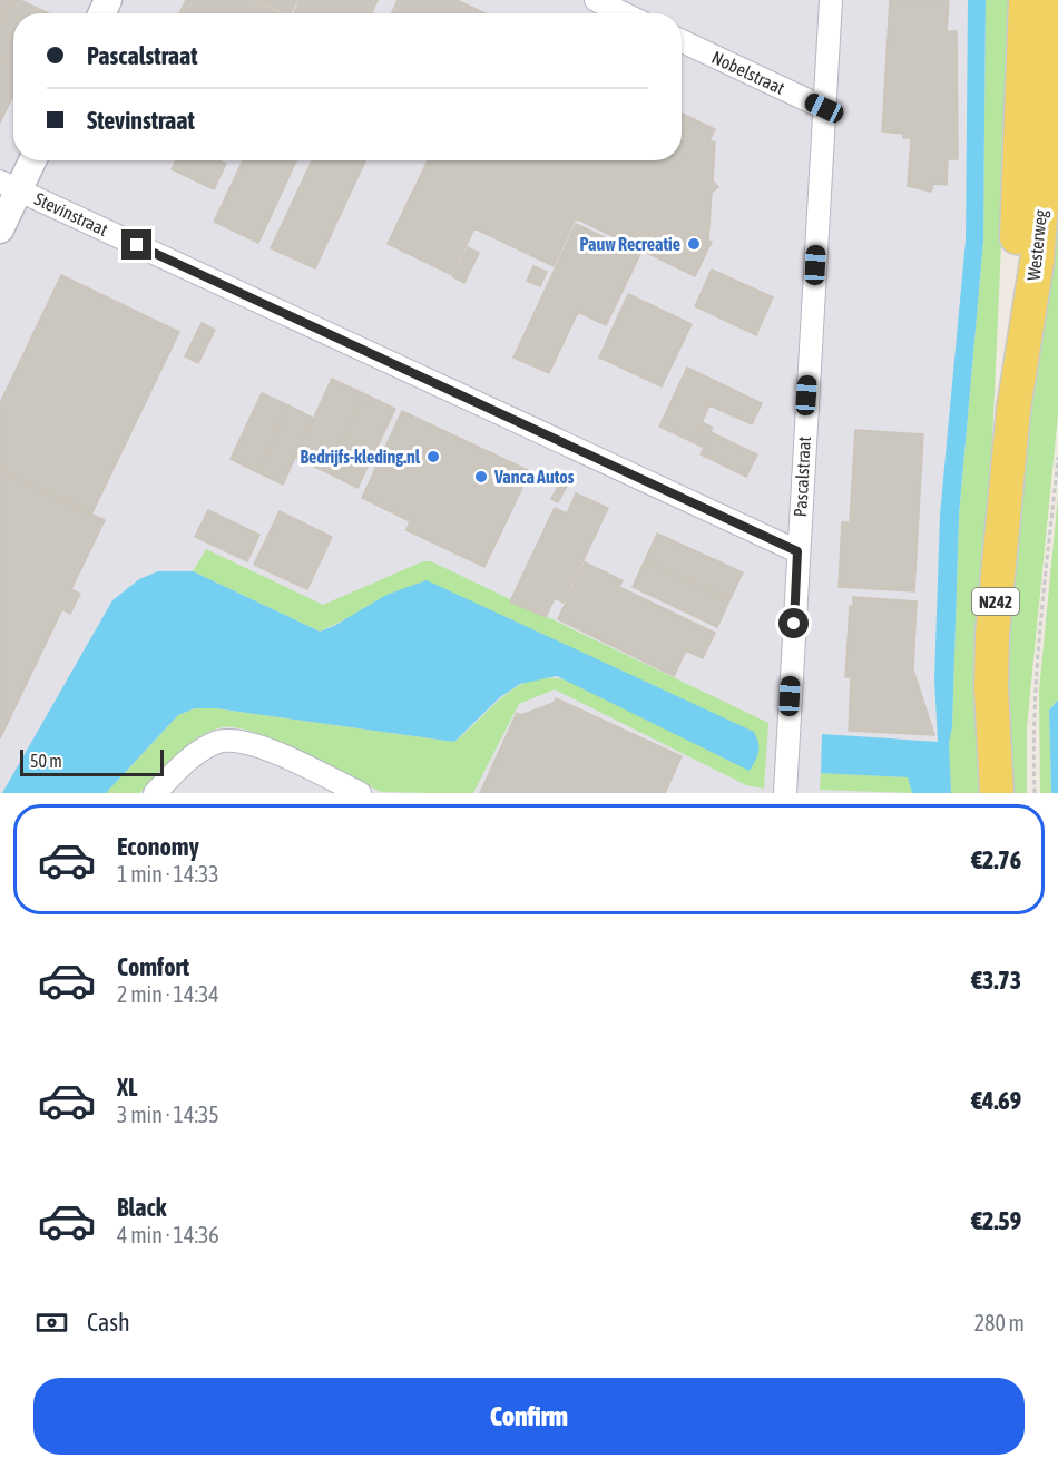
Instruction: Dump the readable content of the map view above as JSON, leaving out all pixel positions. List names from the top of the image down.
{
  "streets": {
    "main road": ["Westerweg", "N242"],
    "street": ["Nobelstraat", "Stevinstraat", "Pascalstraat"]
  },
  "crossings": [
    ["Nobelstraat", "Pascalstraat"],
    ["Stevinstraat", "Pascalstraat"]
  ],
  "places": ["Pauw Recreatie", "Bedrijfs-kleding.nl", "Vanca Autos"],
  "scale_bar": "50 m",
  "page": {
    "banner": ["Pascalstraat", "Stevinstraat"],
    "scale": "50 m",
    "list": [
      {
        "name": "Economy",
        "note": "1 min · 14:33",
        "value": "€2.76"
      },
      {
        "name": "Comfort",
        "note": "2 min · 14:34",
        "value": "€3.73"
      },
      {
        "name": "XL",
        "note": "3 min · 14:35",
        "value": "€4.69"
      },
      {
        "name": "Black",
        "note": "4 min · 14:36",
        "value": "€2.59"
      }
    ],
    "pay": ["Cash", "280 m"],
    "buttons": "Confirm"
  }
}
